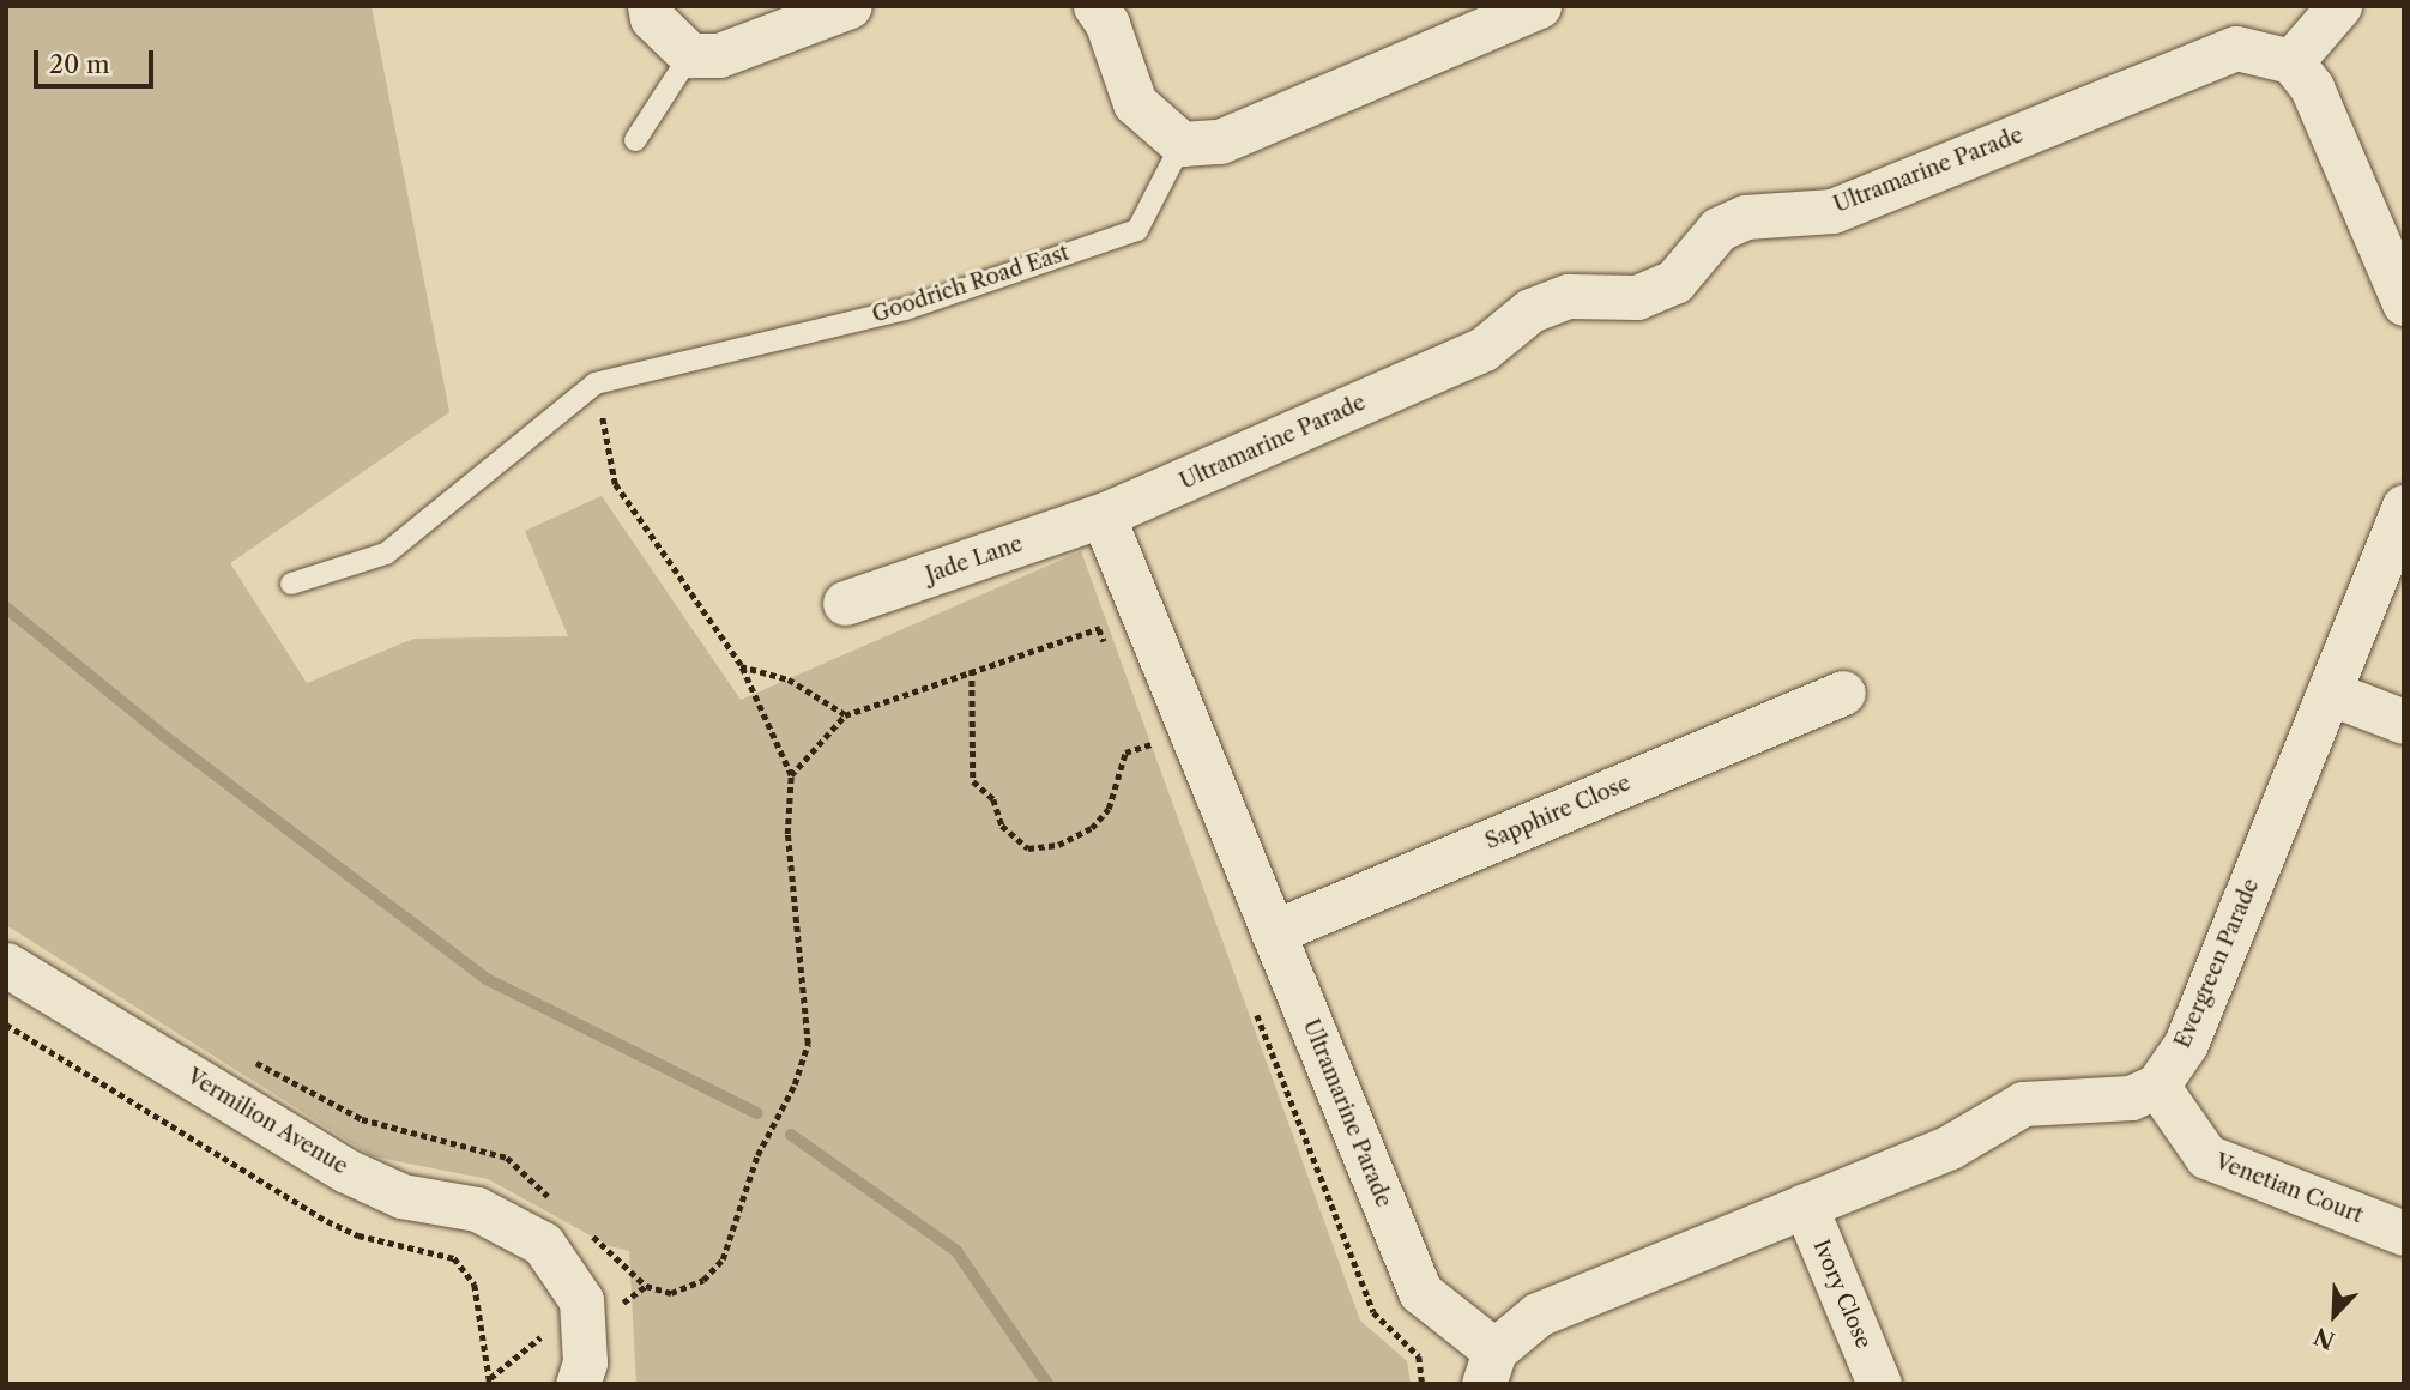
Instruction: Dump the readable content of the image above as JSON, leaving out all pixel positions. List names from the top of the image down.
{
  "streets": {
    "street": [
      "Ultramarine Parade",
      "Jade Lane",
      "Sapphire Close",
      "Evergreen Parade",
      "Vermilion Avenue",
      "Venetian Court",
      "Ivory Close"
    ],
    "lane": ["Goodrich Road East"]
  },
  "crossings": [
    ["Ultramarine Parade", "Jade Lane"],
    ["Ultramarine Parade", "Sapphire Close"],
    ["Evergreen Parade", "Venetian Court"]
  ],
  "scale_bar": "20 m",
  "north": "bottom left"
}
